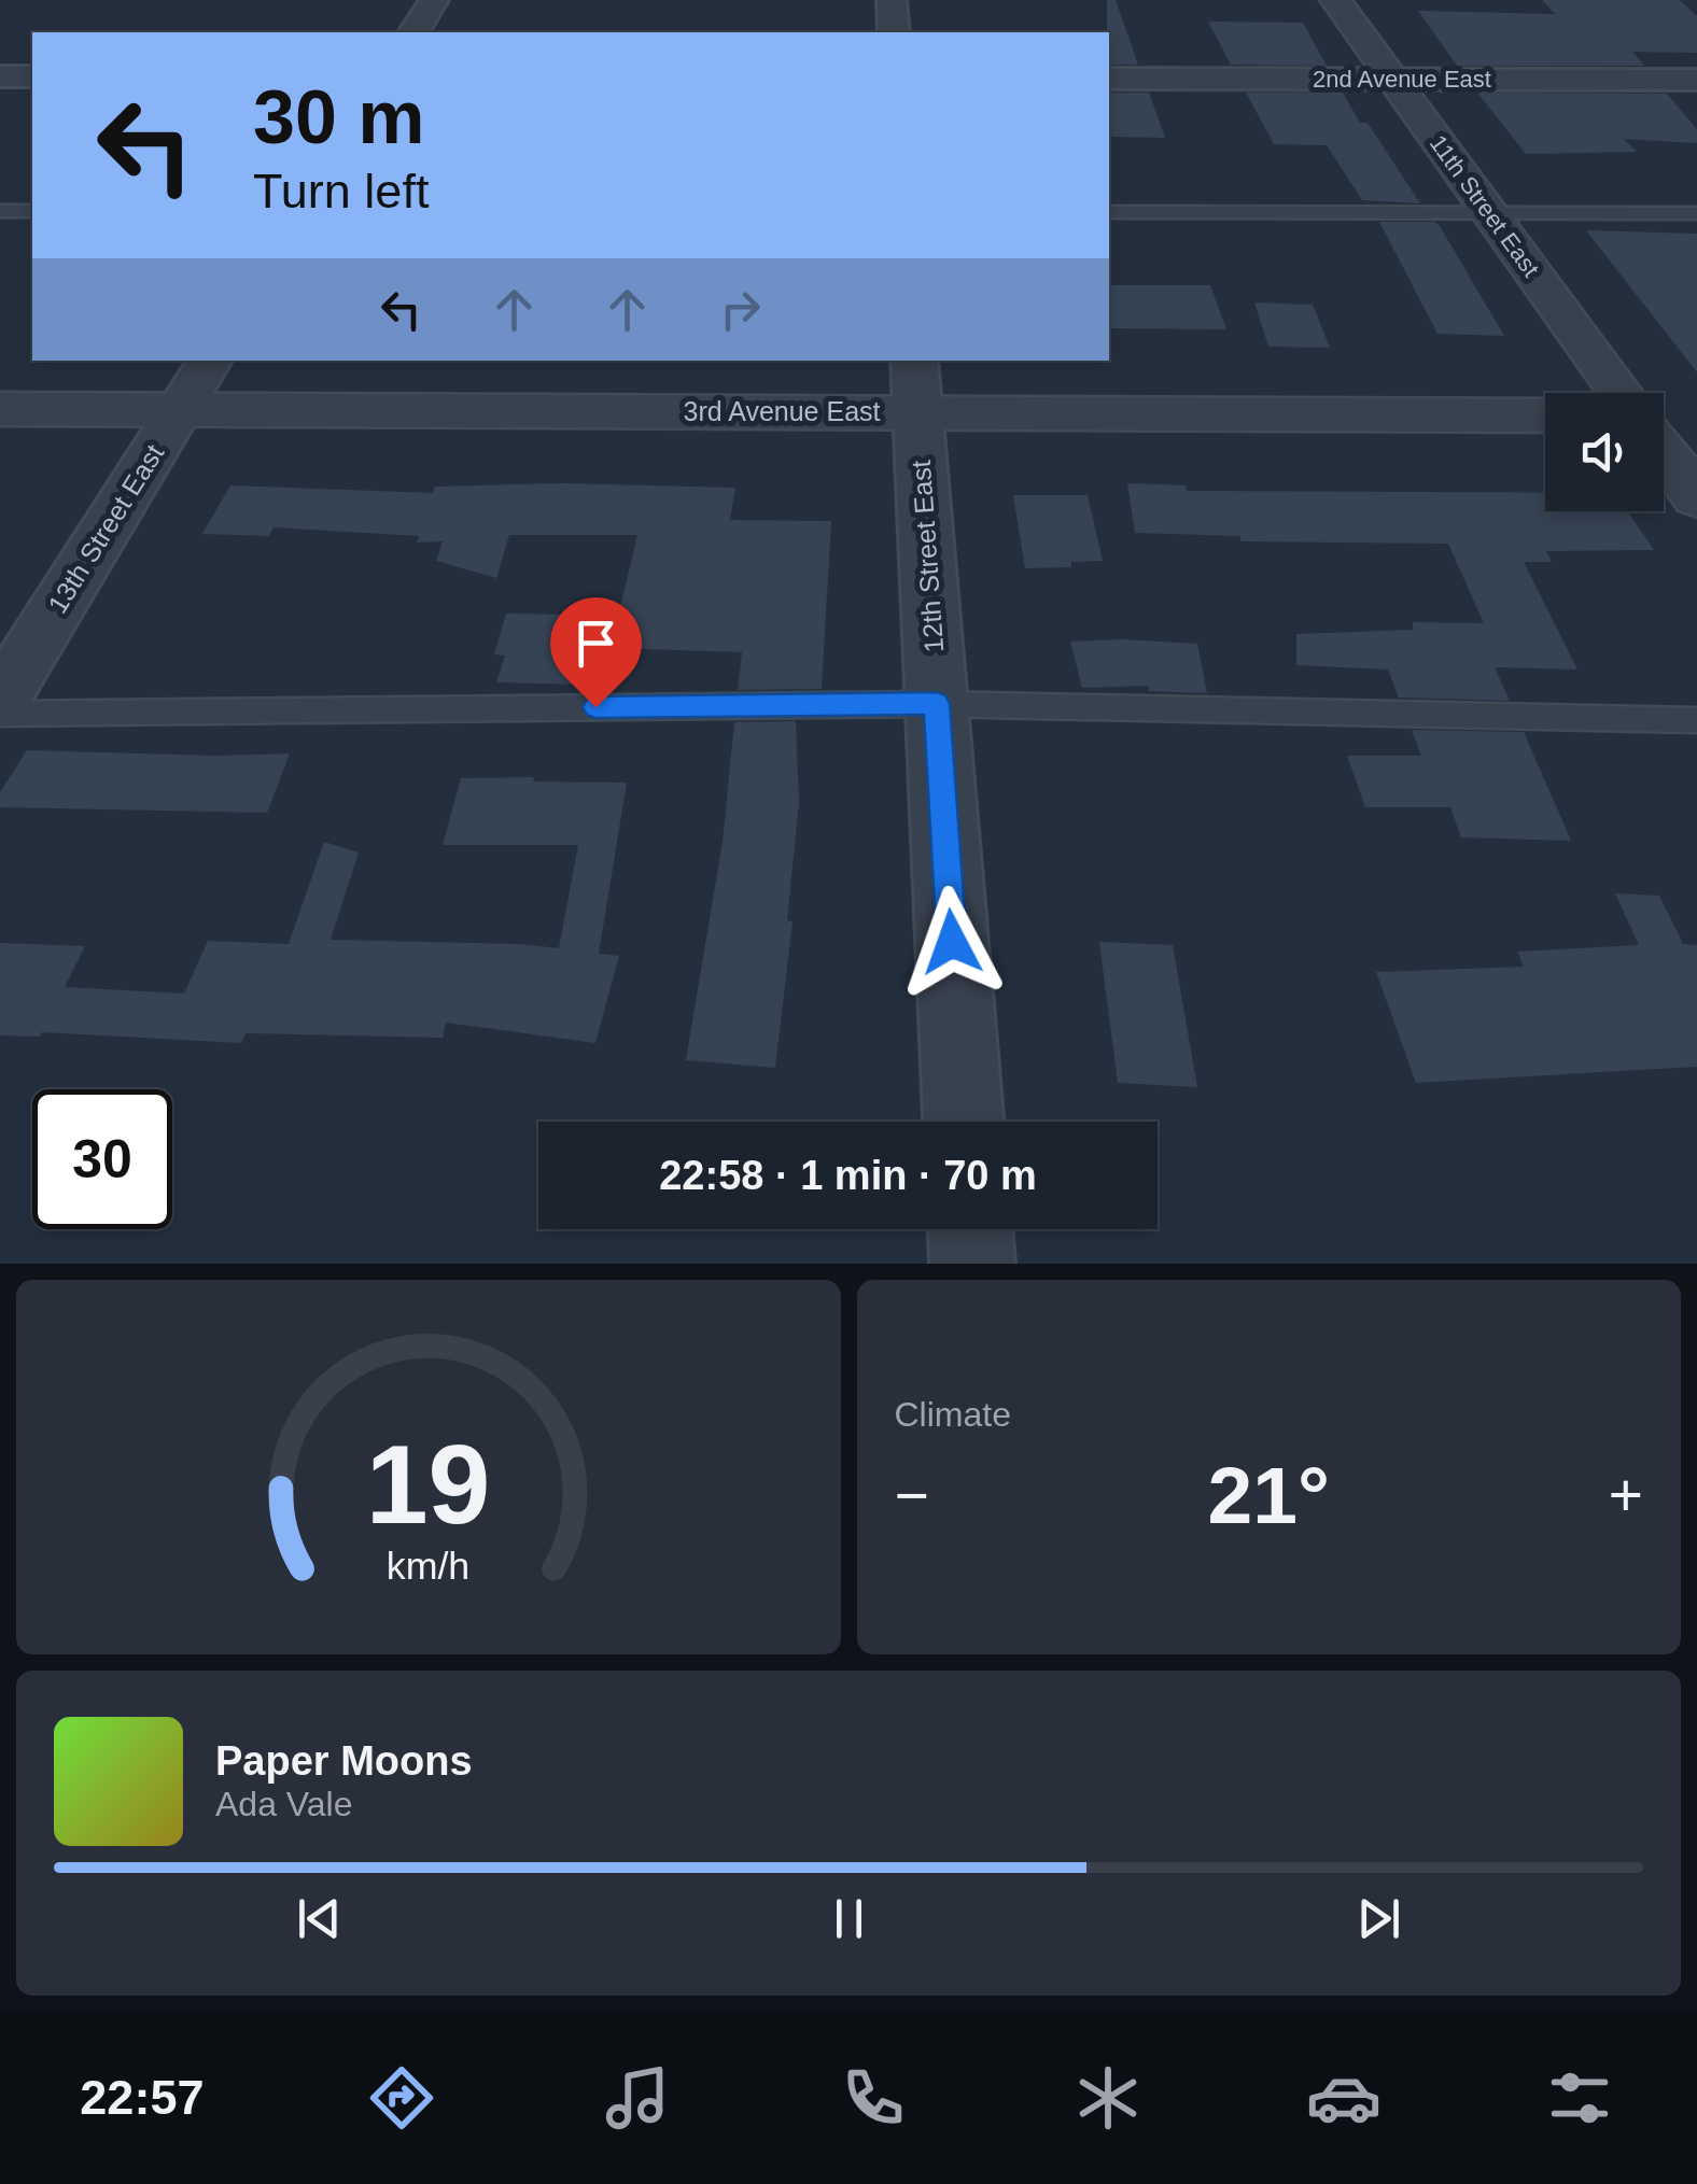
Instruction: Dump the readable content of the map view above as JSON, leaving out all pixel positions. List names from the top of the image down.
{
  "streets": {
    "street": [
      "2nd Avenue East",
      "11th Street East",
      "3rd Avenue East",
      "13th Street East",
      "12th Street East"
    ]
  },
  "crossings": [
    ["2nd Avenue East", "11th Street East"],
    ["3rd Avenue East", "13th Street East"],
    ["3rd Avenue East", "12th Street East"]
  ],
  "page": {
    "turn": ["30 m", "Turn left"],
    "limit": "30",
    "trip": "22:58 · 1 min · 70 m",
    "tile": "Climate",
    "heat": ["−", "21°", "+"],
    "song": ["Paper Moons", "Ada Vale"],
    "tabs": "22:57",
    "gauge": ["19", "km/h"]
  }
}
